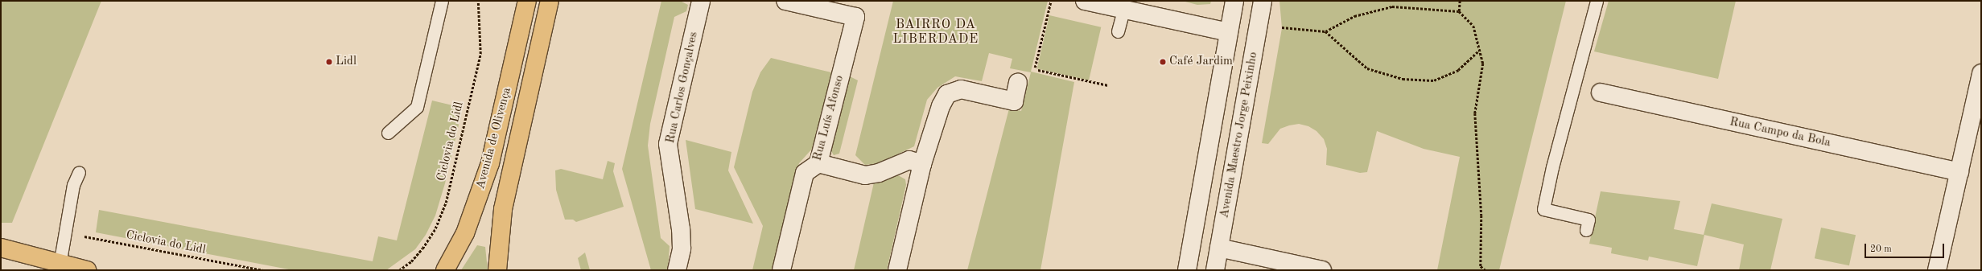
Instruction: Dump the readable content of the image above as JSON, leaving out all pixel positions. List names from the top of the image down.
{
  "streets": {
    "main road": ["Avenida de Olivença"],
    "street": [
      "Rua Carlos Gonçalves",
      "Rua Luís Afonso",
      "Rua Campo da Bola",
      "Avenida Maestro Jorge Peixinho"
    ],
    "path": ["Ciclovia do Lidl"]
  },
  "districts": ["BAIRRO DA LIBERDADE"],
  "places": ["Lidl", "Café Jardim"],
  "scale_bar": "20 m"
}
